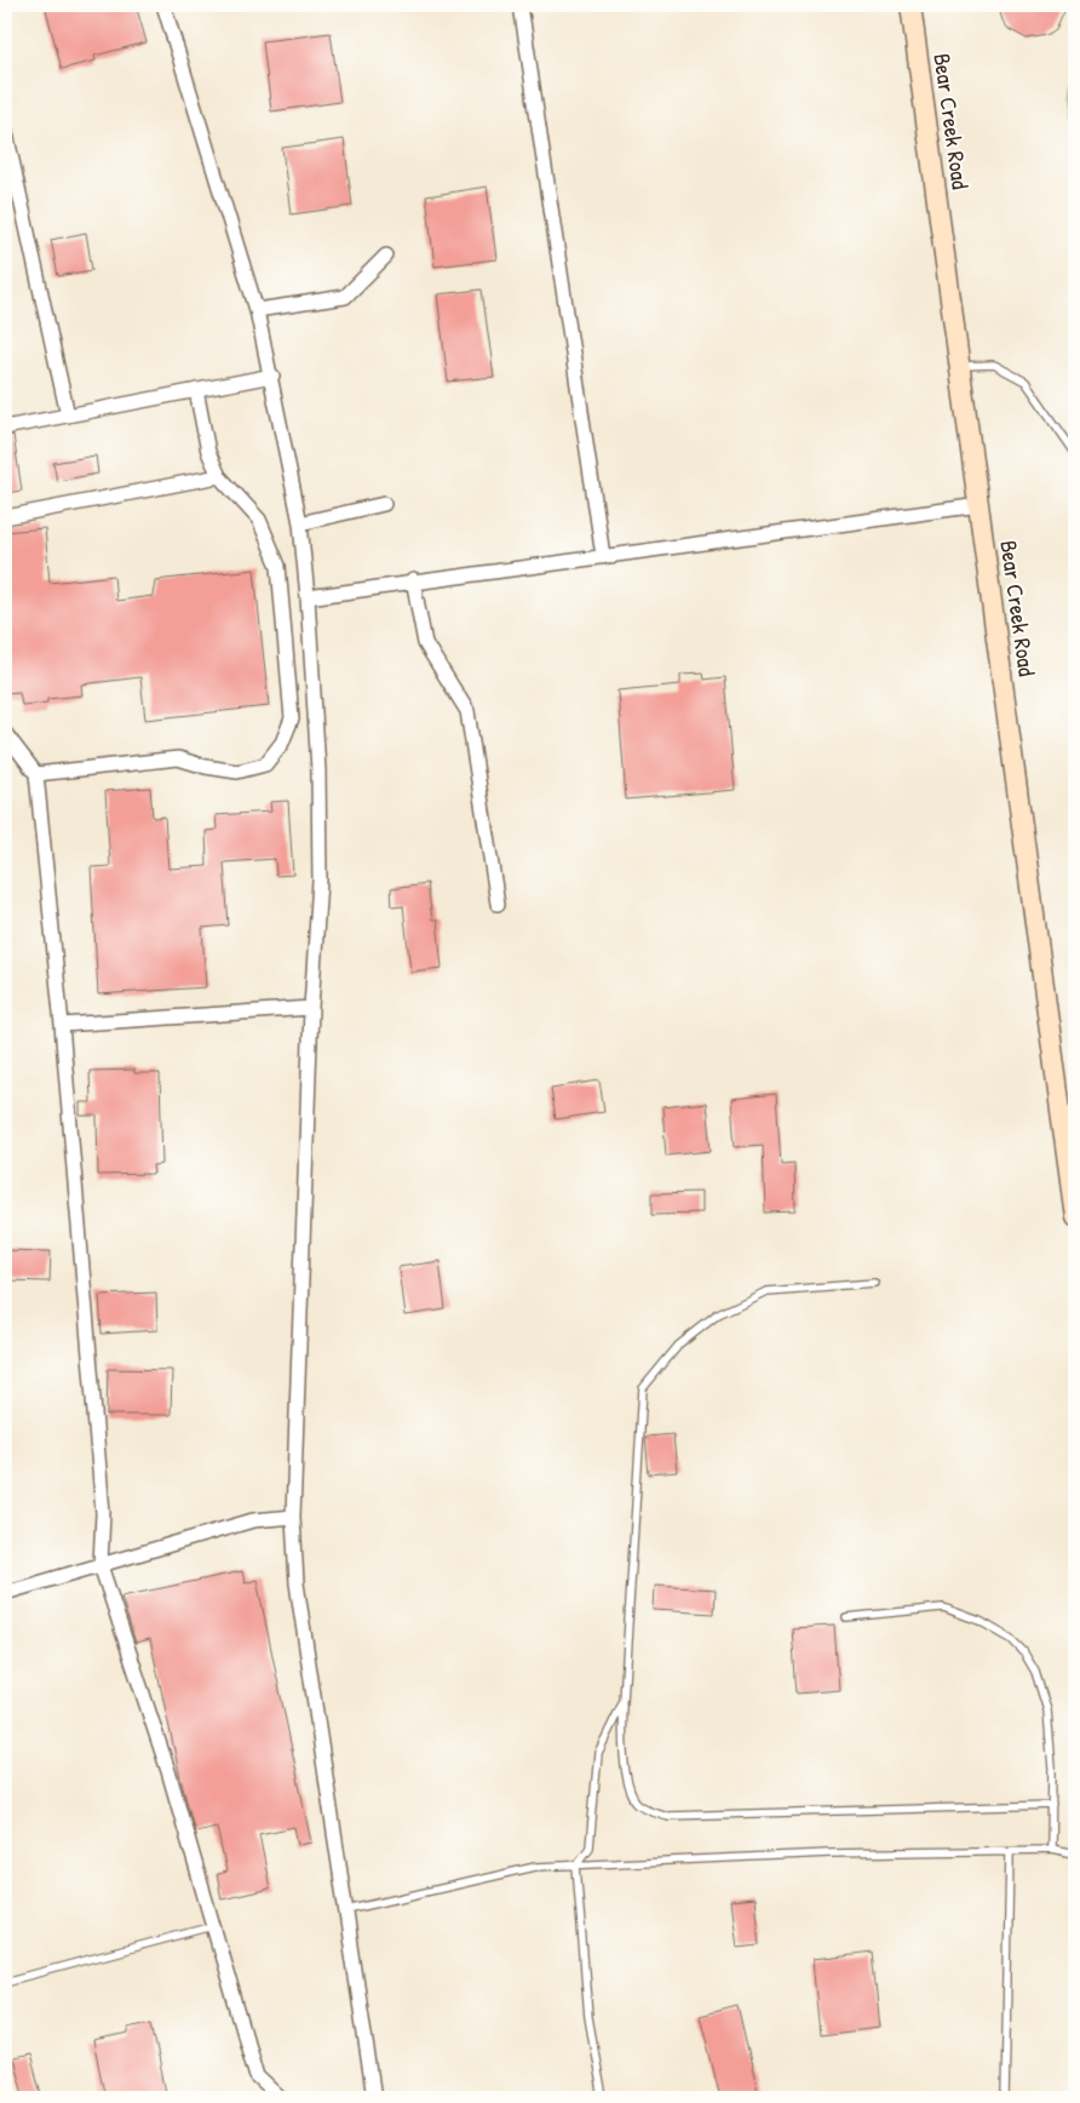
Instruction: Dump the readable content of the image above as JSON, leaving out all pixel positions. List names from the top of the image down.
{
  "streets": {
    "street": ["Bear Creek Road"]
  }
}
